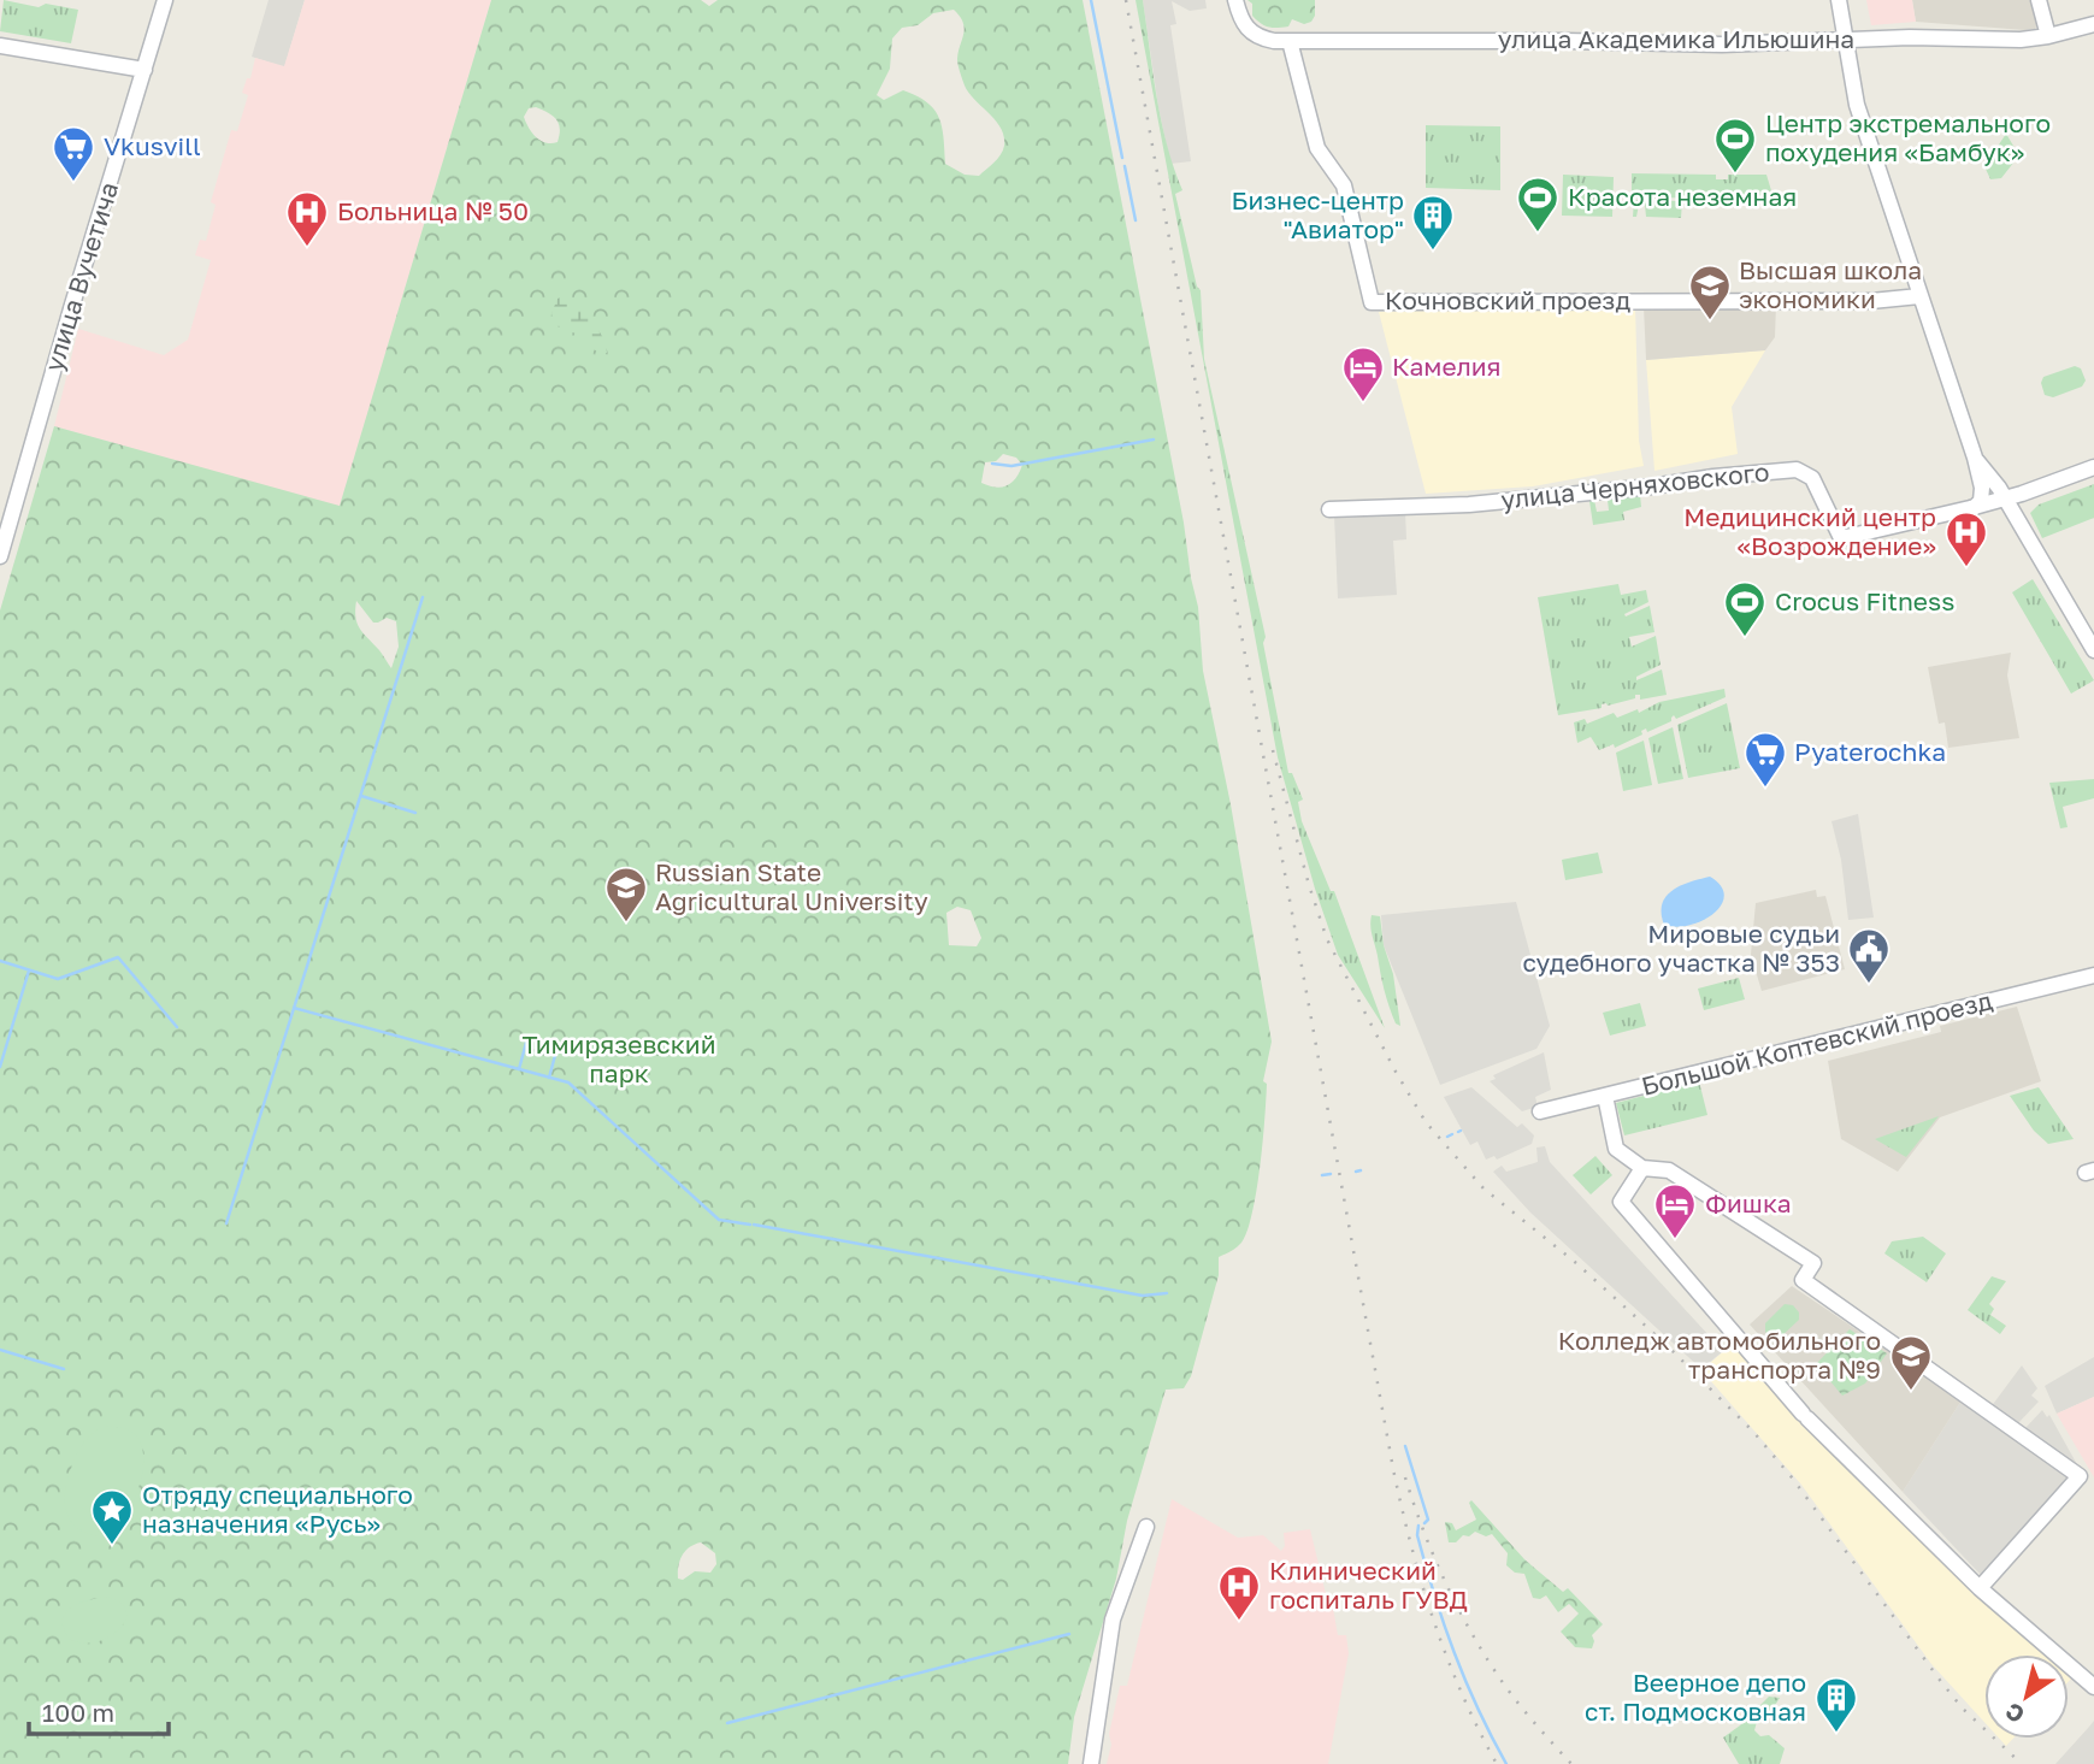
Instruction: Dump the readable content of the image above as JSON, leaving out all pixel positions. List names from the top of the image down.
{
  "streets": {
    "street": [
      "улица Академика Ильюшина",
      "улица Вучетича",
      "Кочновский проезд",
      "улица Черняховского",
      "Большой Коптевский проезд"
    ]
  },
  "crossings": [
    ["улица Академика Ильюшина", "Кочновский проезд"]
  ],
  "parks": ["Тимирязевский парк"],
  "places": {
    "sports": ["Центр экстремального похудения «Бамбук»", "Красота неземная", "Crocus Fitness"],
    "supermarket": ["Vkusvill", "Pyaterochka"],
    "hospital": ["Больница № 50", "Медицинский центр «Возрождение»", "Клинический госпиталь ГУВД"],
    "building": ["Бизнес-центр \"Авиатор\"", "Веерное депо ст. Подмосковная"],
    "school or university": ["Высшая школа экономики", "Russian State Agricultural University", "Колледж автомобильного транспорта №9"],
    "hotel": ["Камелия", "Фишка"],
    "public building": ["Мировые судьи судебного участка № 353"],
    "place": ["Отряду специального назначения «Русь»"]
  },
  "scale_bar": "100 m",
  "north": "bottom left"
}
